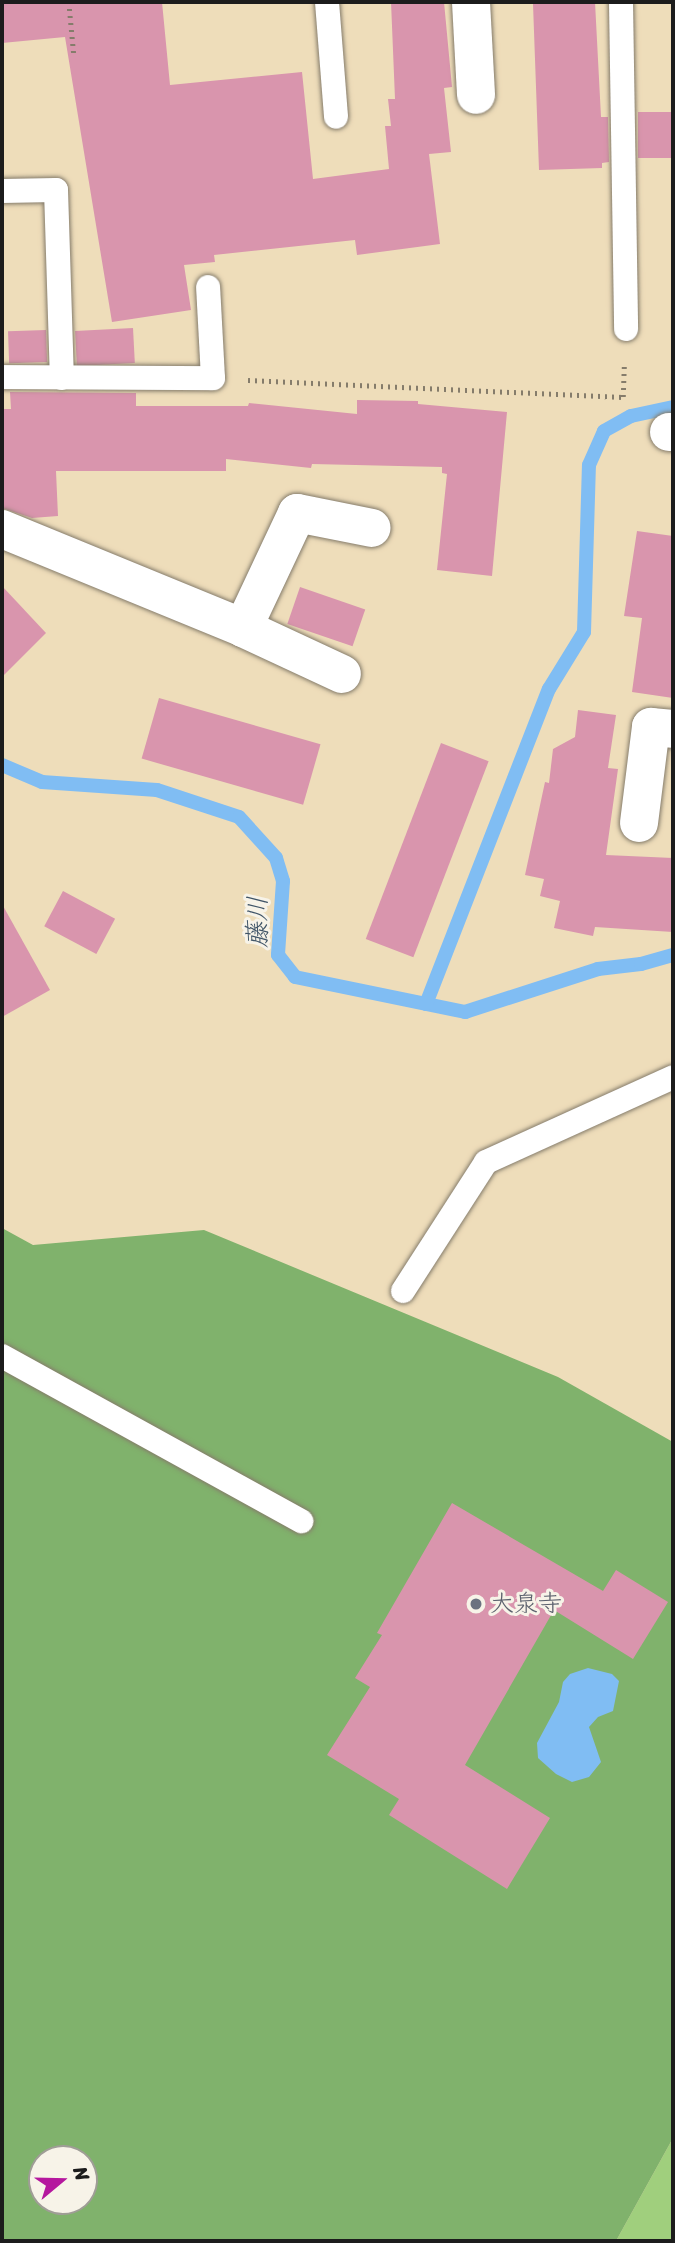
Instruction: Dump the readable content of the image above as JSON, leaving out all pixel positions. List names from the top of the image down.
{
  "water": ["藤川"],
  "places": ["大泉寺"],
  "north": "right"
}
